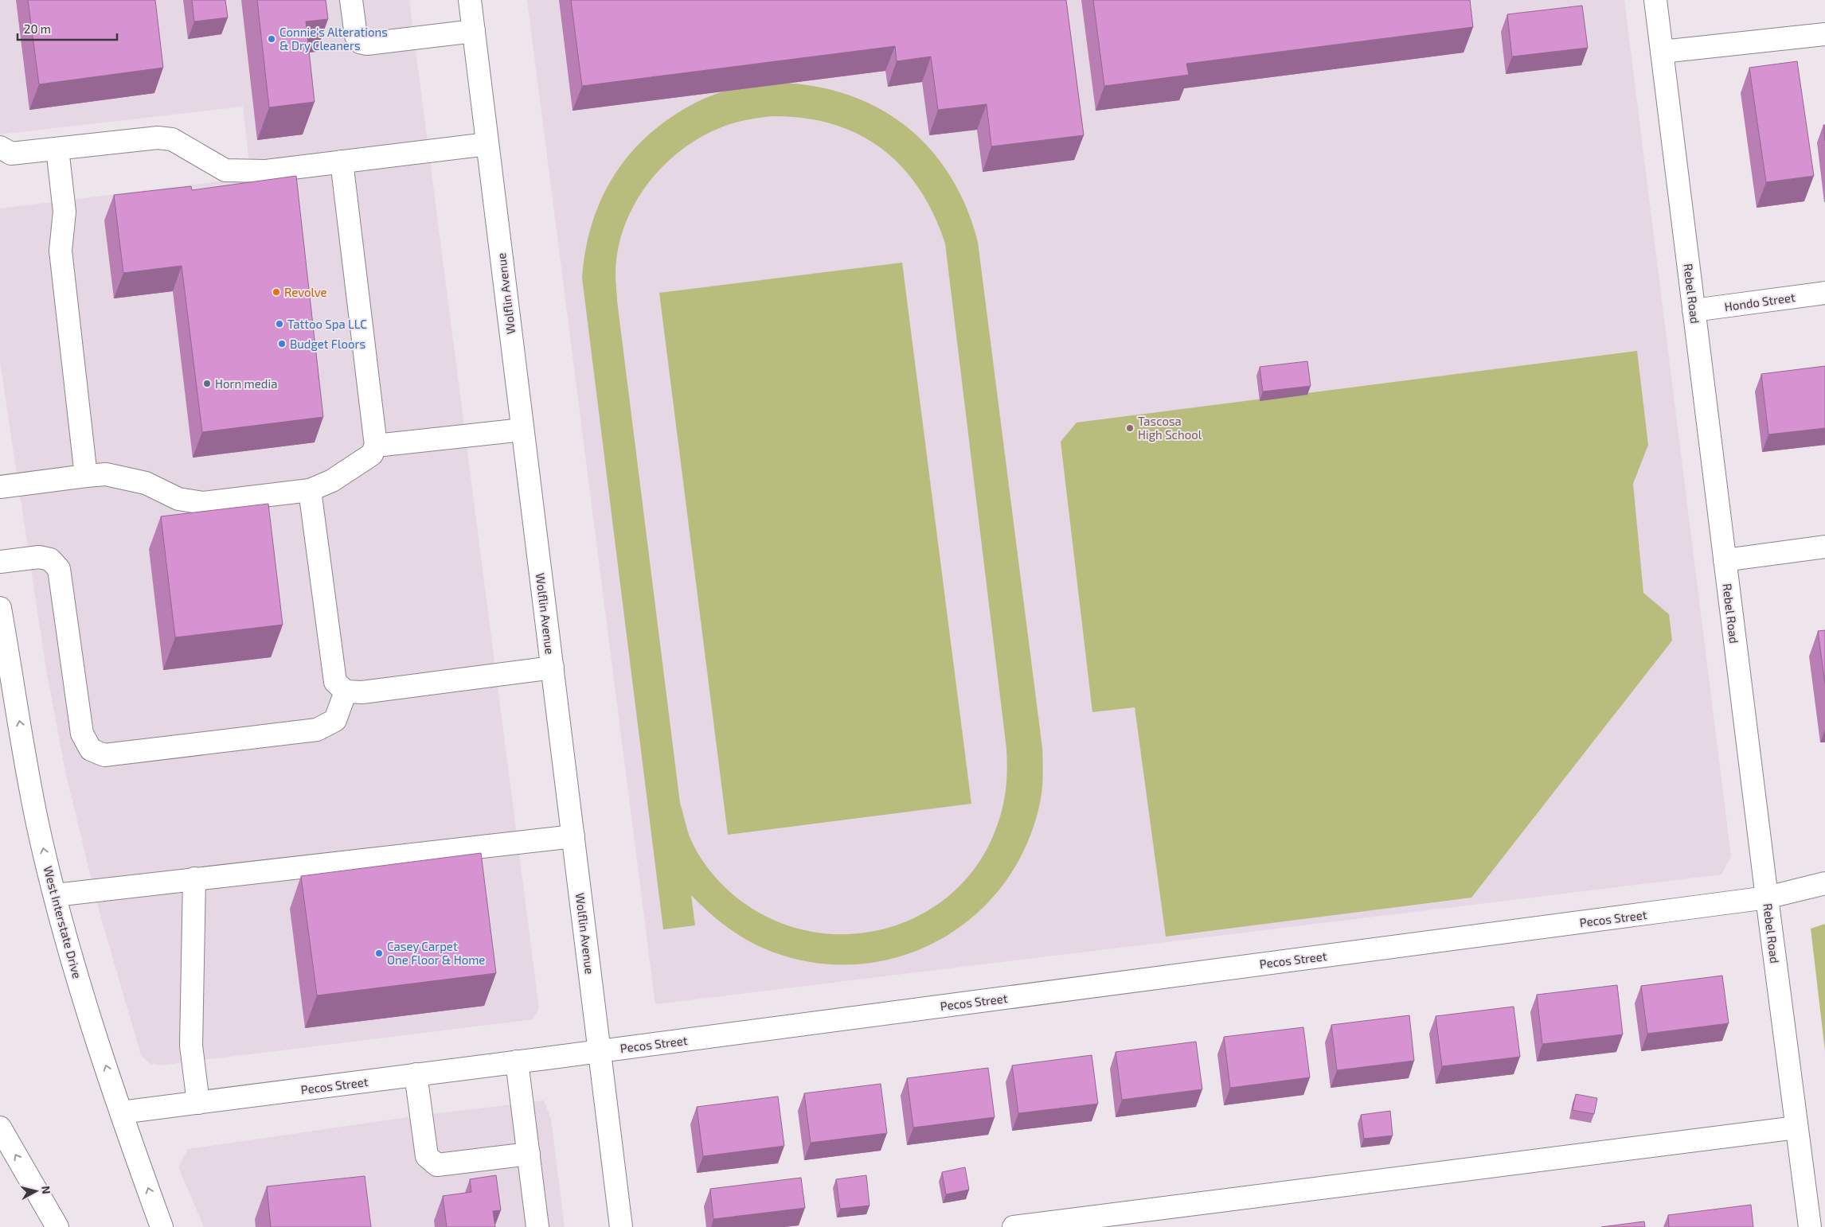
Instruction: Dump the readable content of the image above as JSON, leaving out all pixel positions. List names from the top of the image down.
{
  "streets": {
    "main road": [
      "Wolflin Avenue",
      "Rebel Road",
      "Hondo Street",
      "Pecos Street",
      "West Interstate Drive"
    ]
  },
  "crossings": [
    ["Wolflin Avenue", "Pecos Street"],
    ["Rebel Road", "Hondo Street"],
    ["Rebel Road", "Pecos Street"],
    ["Pecos Street", "West Interstate Drive"]
  ],
  "places": [
    "Connie's Alterations & Dry Cleaners",
    "Revolve",
    "Tattoo Spa LLC",
    "Budget Floors",
    "Horn media",
    "Tascosa High School",
    "Casey Carpet One Floor & Home"
  ],
  "scale_bar": "20 m",
  "north": "right"
}
